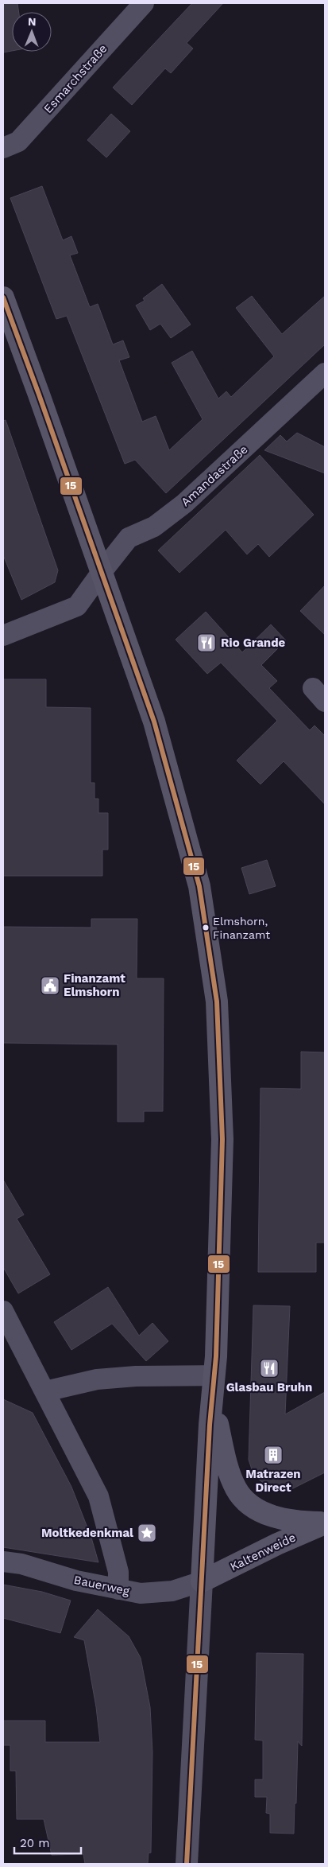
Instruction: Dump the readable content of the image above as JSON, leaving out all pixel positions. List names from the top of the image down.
{
  "streets": {
    "main road": ["Kaltenweide"],
    "street": ["Esmarchstraße", "Amandastraße", "Bauerweg"]
  },
  "crossings": [
    ["Kaltenweide", "Bauerweg"]
  ],
  "places": {
    "restaurant": ["Rio Grande", "Glasbau Bruhn"],
    "other": ["Elmshorn, Finanzamt"],
    "public building": ["Finanzamt Elmshorn"],
    "building": ["Matrazen Direct"],
    "place": ["Moltkedenkmal"]
  },
  "lines": ["transit line 15"],
  "scale_bar": "20 m",
  "north": "top"
}
